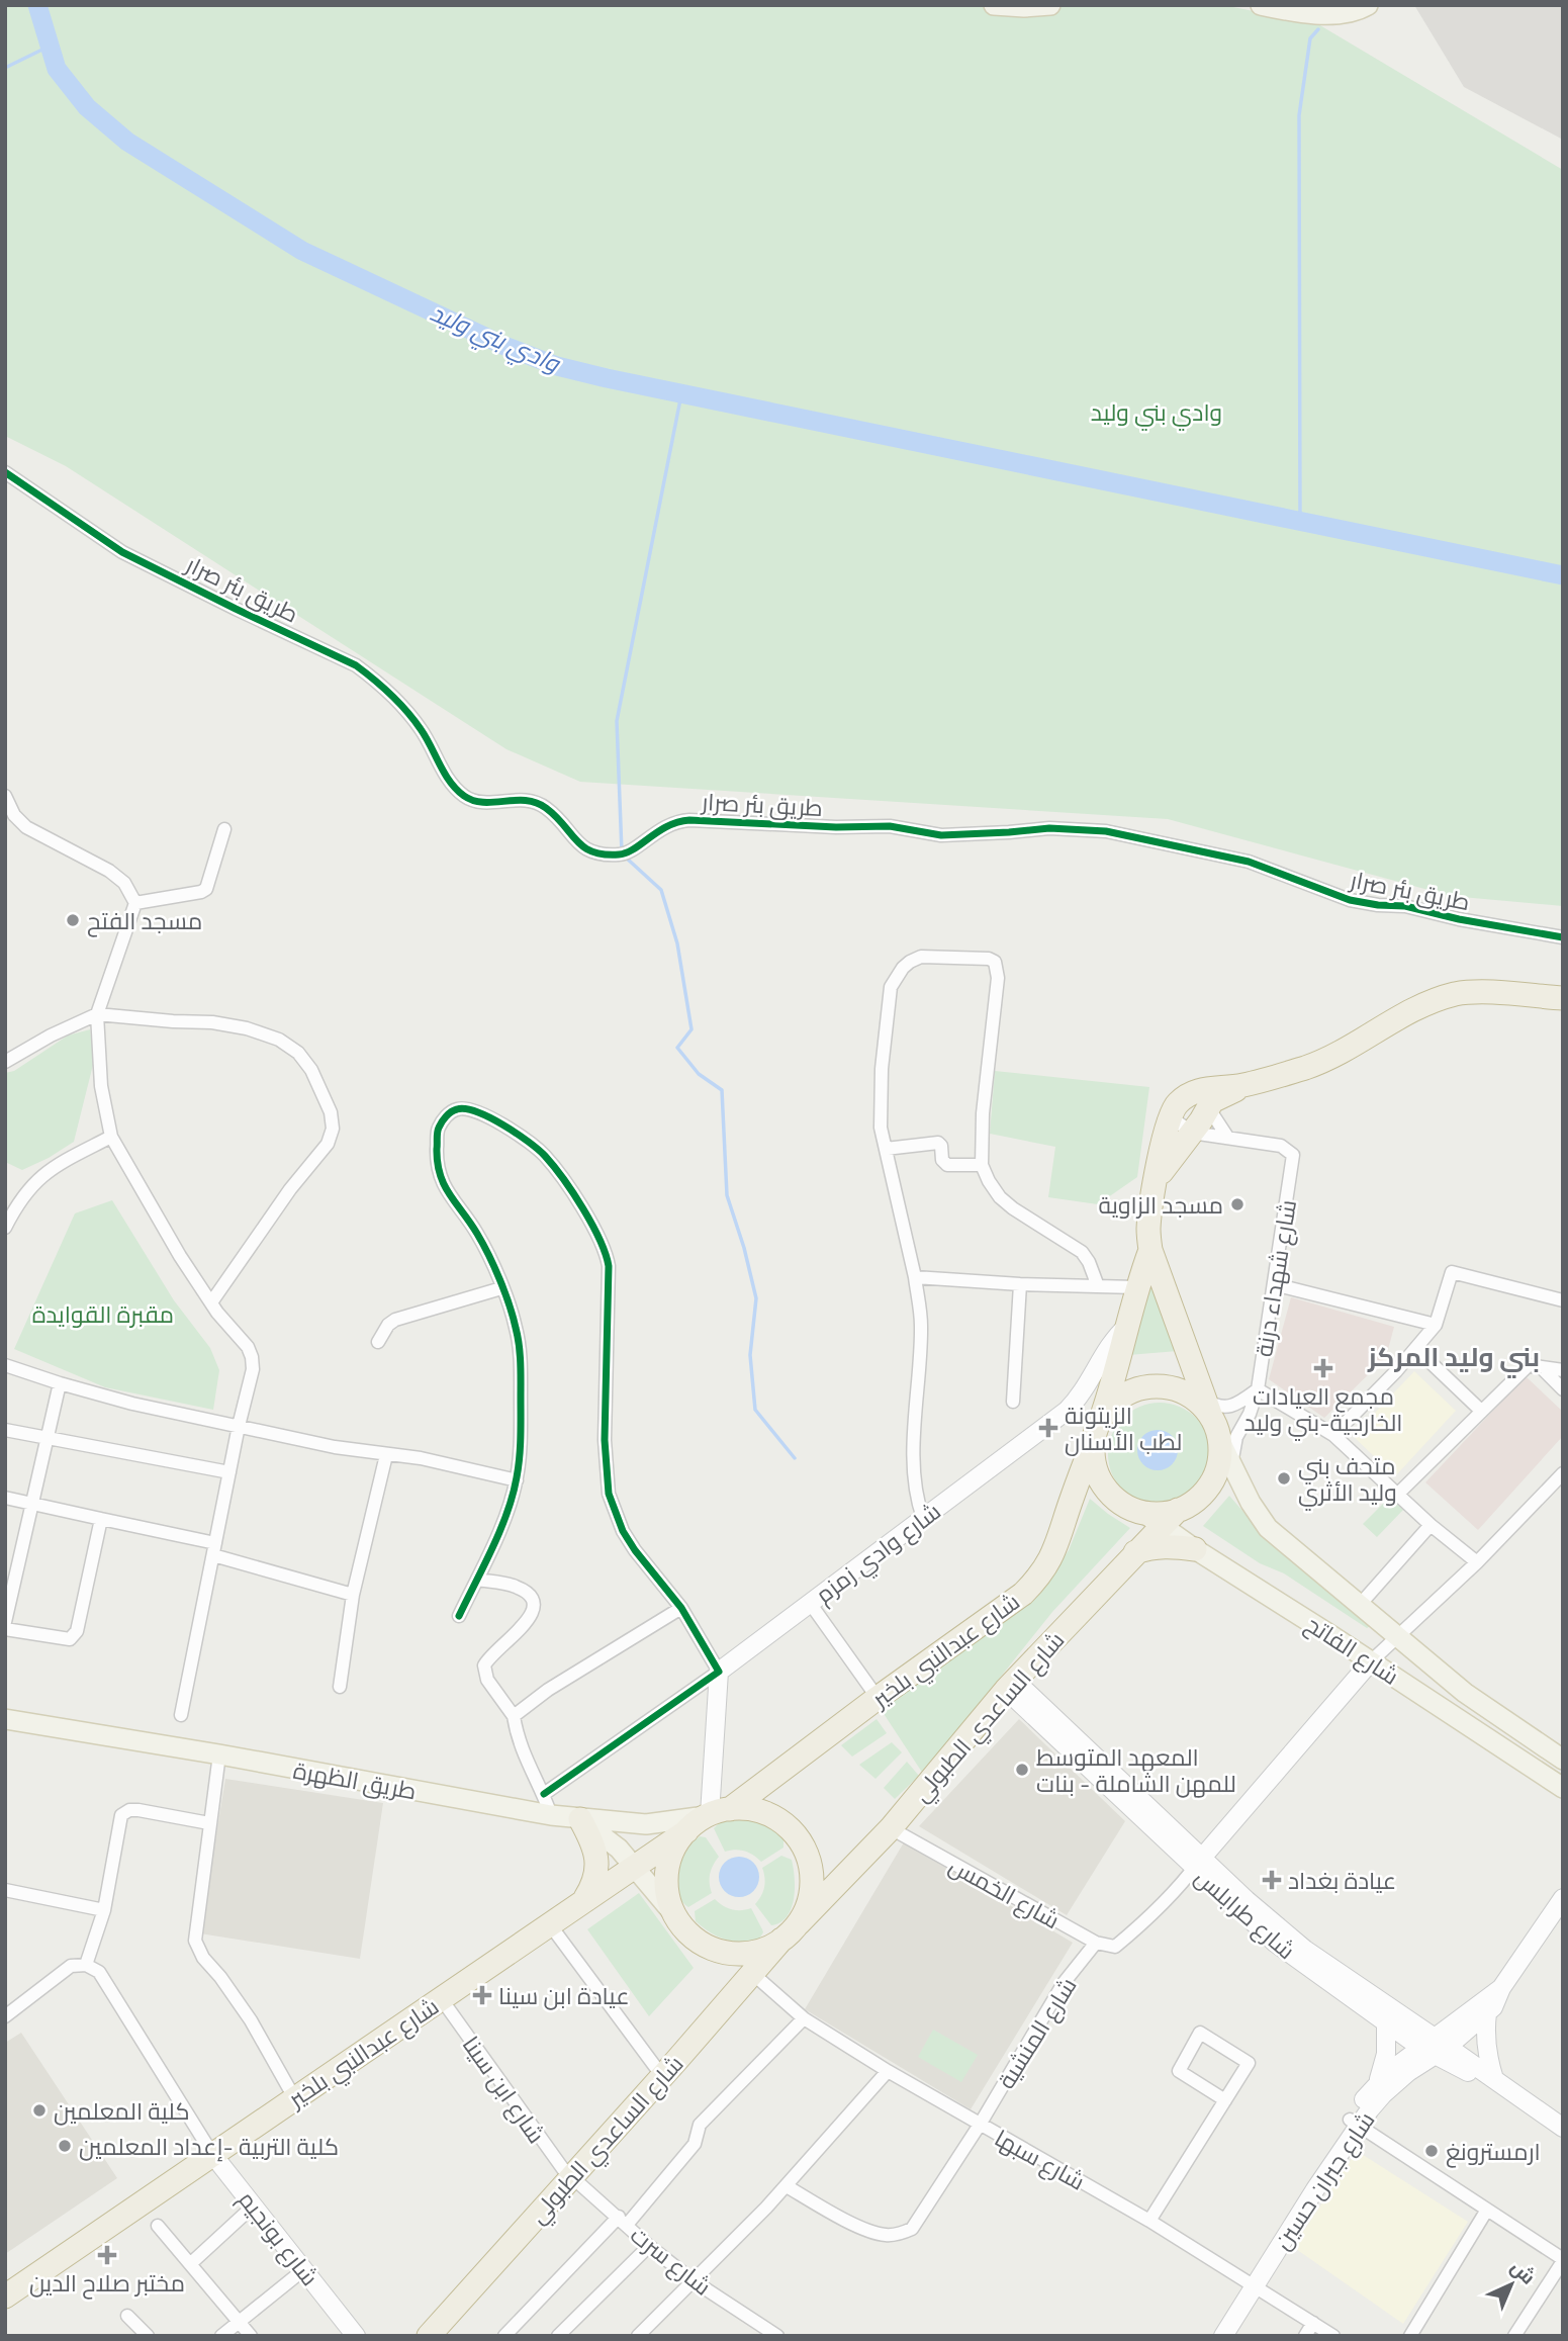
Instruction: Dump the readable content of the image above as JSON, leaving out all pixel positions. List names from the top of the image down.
{
  "streets": {
    "highway": ["شارع عبدالنبي بلخير", "شارع الساعدي الطبولي"],
    "main road": [
      "شارع وادي زمزم",
      "شارع الفاتح",
      "طريق الظهرة",
      "شارع طرابلس",
      "شارع جبران حسين",
      "شارع بونجيم"
    ],
    "street": [
      "طريق بئر صرار",
      "شارع شهداء درنة",
      "شارع الخمس",
      "شارع المنشية",
      "شارع ابن سينا",
      "شارع سبها",
      "شارع سرت"
    ]
  },
  "crossings": [
    ["شارع شهداء درنة", "شارع الفاتح"],
    ["شارع وادي زمزم", "شارع عبدالنبي بلخير"],
    ["شارع عبدالنبي بلخير", "شارع الفاتح"],
    ["شارع عبدالنبي بلخير", "شارع الساعدي الطبولي"],
    ["شارع عبدالنبي بلخير", "طريق الظهرة"],
    ["شارع عبدالنبي بلخير", "شارع ابن سينا"],
    ["شارع عبدالنبي بلخير", "شارع بونجيم"],
    ["شارع الفاتح", "شارع الساعدي الطبولي"],
    ["شارع الساعدي الطبولي", "طريق الظهرة"],
    ["شارع الساعدي الطبولي", "شارع الخمس"],
    ["شارع الساعدي الطبولي", "شارع طرابلس"],
    ["شارع الساعدي الطبولي", "شارع ابن سينا"],
    ["شارع الساعدي الطبولي", "شارع سبها"],
    ["شارع الساعدي الطبولي", "شارع سرت"],
    ["شارع الخمس", "شارع المنشية"],
    ["شارع طرابلس", "شارع جبران حسين"],
    ["شارع المنشية", "شارع سبها"],
    ["شارع ابن سينا", "شارع سرت"],
    ["شارع سبها", "شارع جبران حسين"]
  ],
  "districts": ["بني وليد المركز"],
  "water": ["وادي بني وليد"],
  "parks": ["وادي بني وليد", "مقبرة القوايدة"],
  "places": {
    "other": [
      "مسجد الفتح",
      "مسجد الزاوية",
      "متحف بني وليد الأثري",
      "المعهد المتوسط للمهن الشاملة - بنات",
      "كلية المعلمين",
      "كلية التربية -إعداد المعلمين",
      "ارمسترونغ"
    ],
    "health": [
      "مجمع العيادات الخارجية-بني وليد",
      "الزيتونة لطب الأسنان",
      "عيادة بغداد",
      "عيادة ابن سينا",
      "مختبر صلاح الدين"
    ]
  },
  "north": "top right"
}
